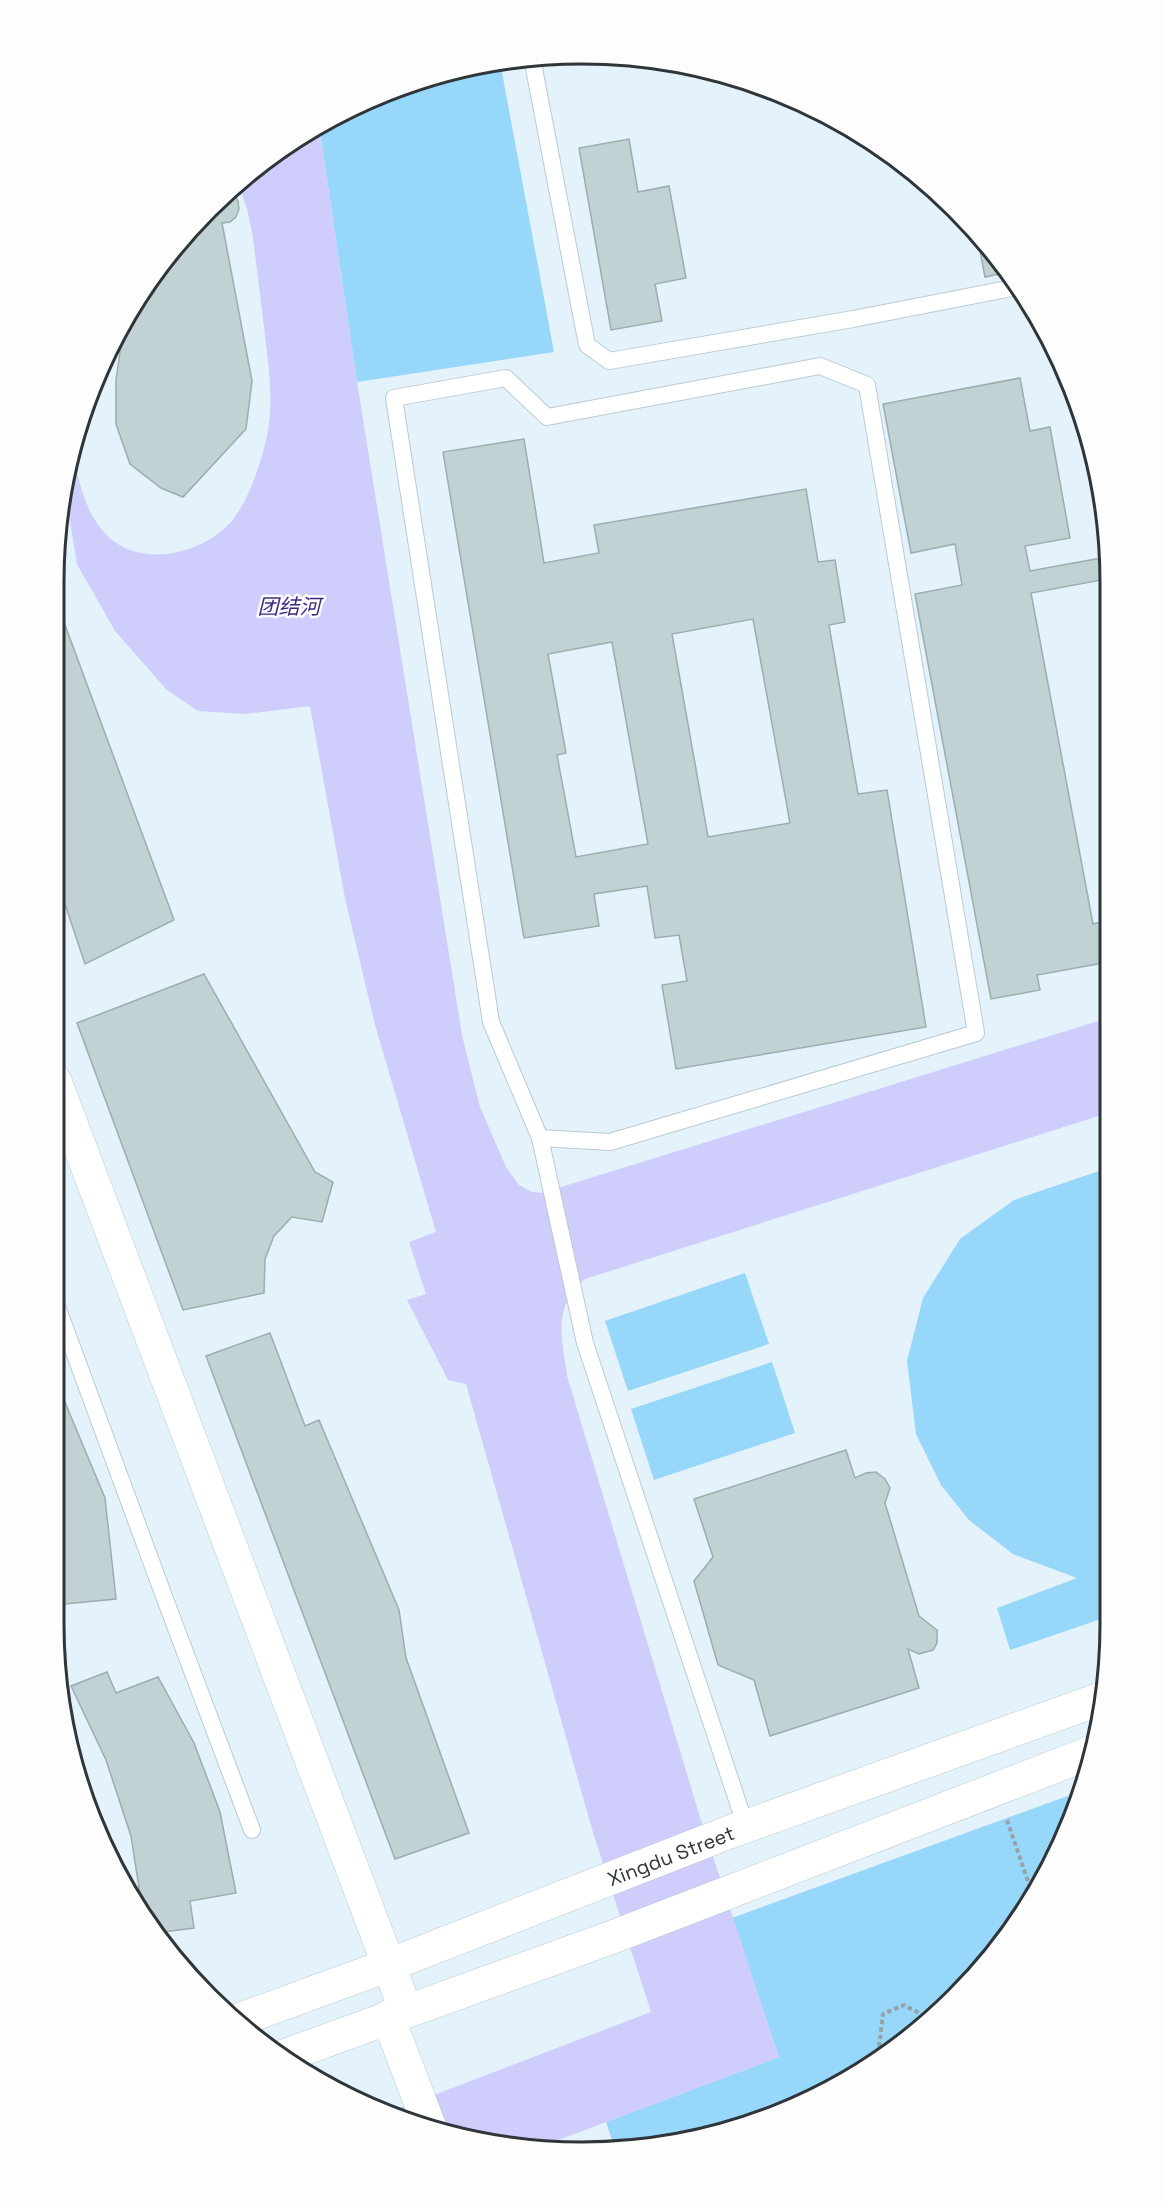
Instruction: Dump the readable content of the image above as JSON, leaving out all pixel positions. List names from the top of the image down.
{
  "streets": {
    "main road": ["Xingdu Street"]
  },
  "water": ["团结河"]
}
